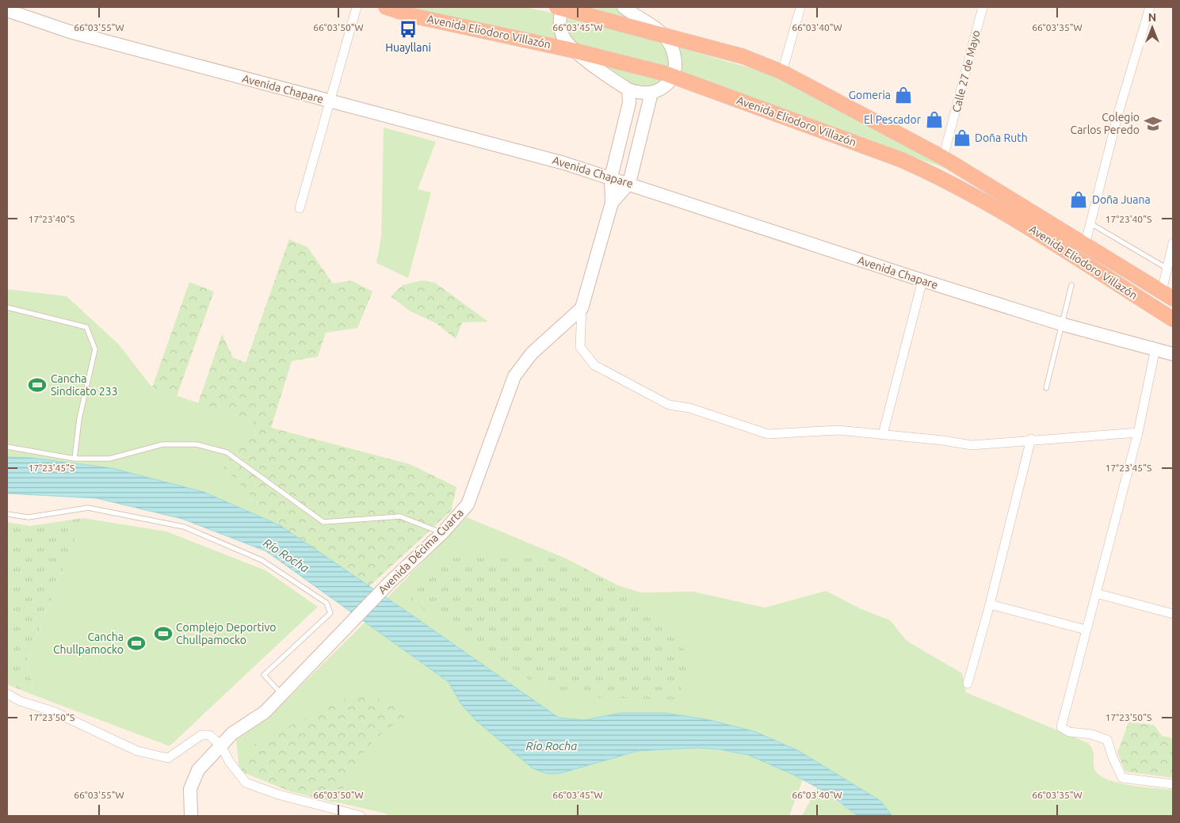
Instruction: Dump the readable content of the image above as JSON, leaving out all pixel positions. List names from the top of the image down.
{
  "streets": {
    "highway": ["Avenida Eliodoro Villazón"],
    "main road": ["Avenida Chapare", "Avenida Décima Cuarta"],
    "street": ["Calle 27 de Mayo"]
  },
  "crossings": [
    ["Avenida Eliodoro Villazón", "Calle 27 de Mayo"]
  ],
  "water": ["Río Rocha"],
  "places": {
    "bus stop": ["Huayllani"],
    "shop": [
      "Gomeria",
      "El Pescador",
      "Doña Ruth",
      "Doña Juana"
    ],
    "school or university": ["Colegio Carlos Peredo"],
    "sports": ["Cancha Sindicato 233", "Complejo Deportivo Chullpamocko", "Cancha Chullpamocko"]
  },
  "north": "top",
  "coordinates": [
    "66°03'55\"W",
    "66°03'50\"W",
    "66°03'45\"W",
    "66°03'40\"W",
    "66°03'35\"W",
    "17°23'40\"S",
    "17°23'45\"S",
    "17°23'50\"S"
  ]
}
